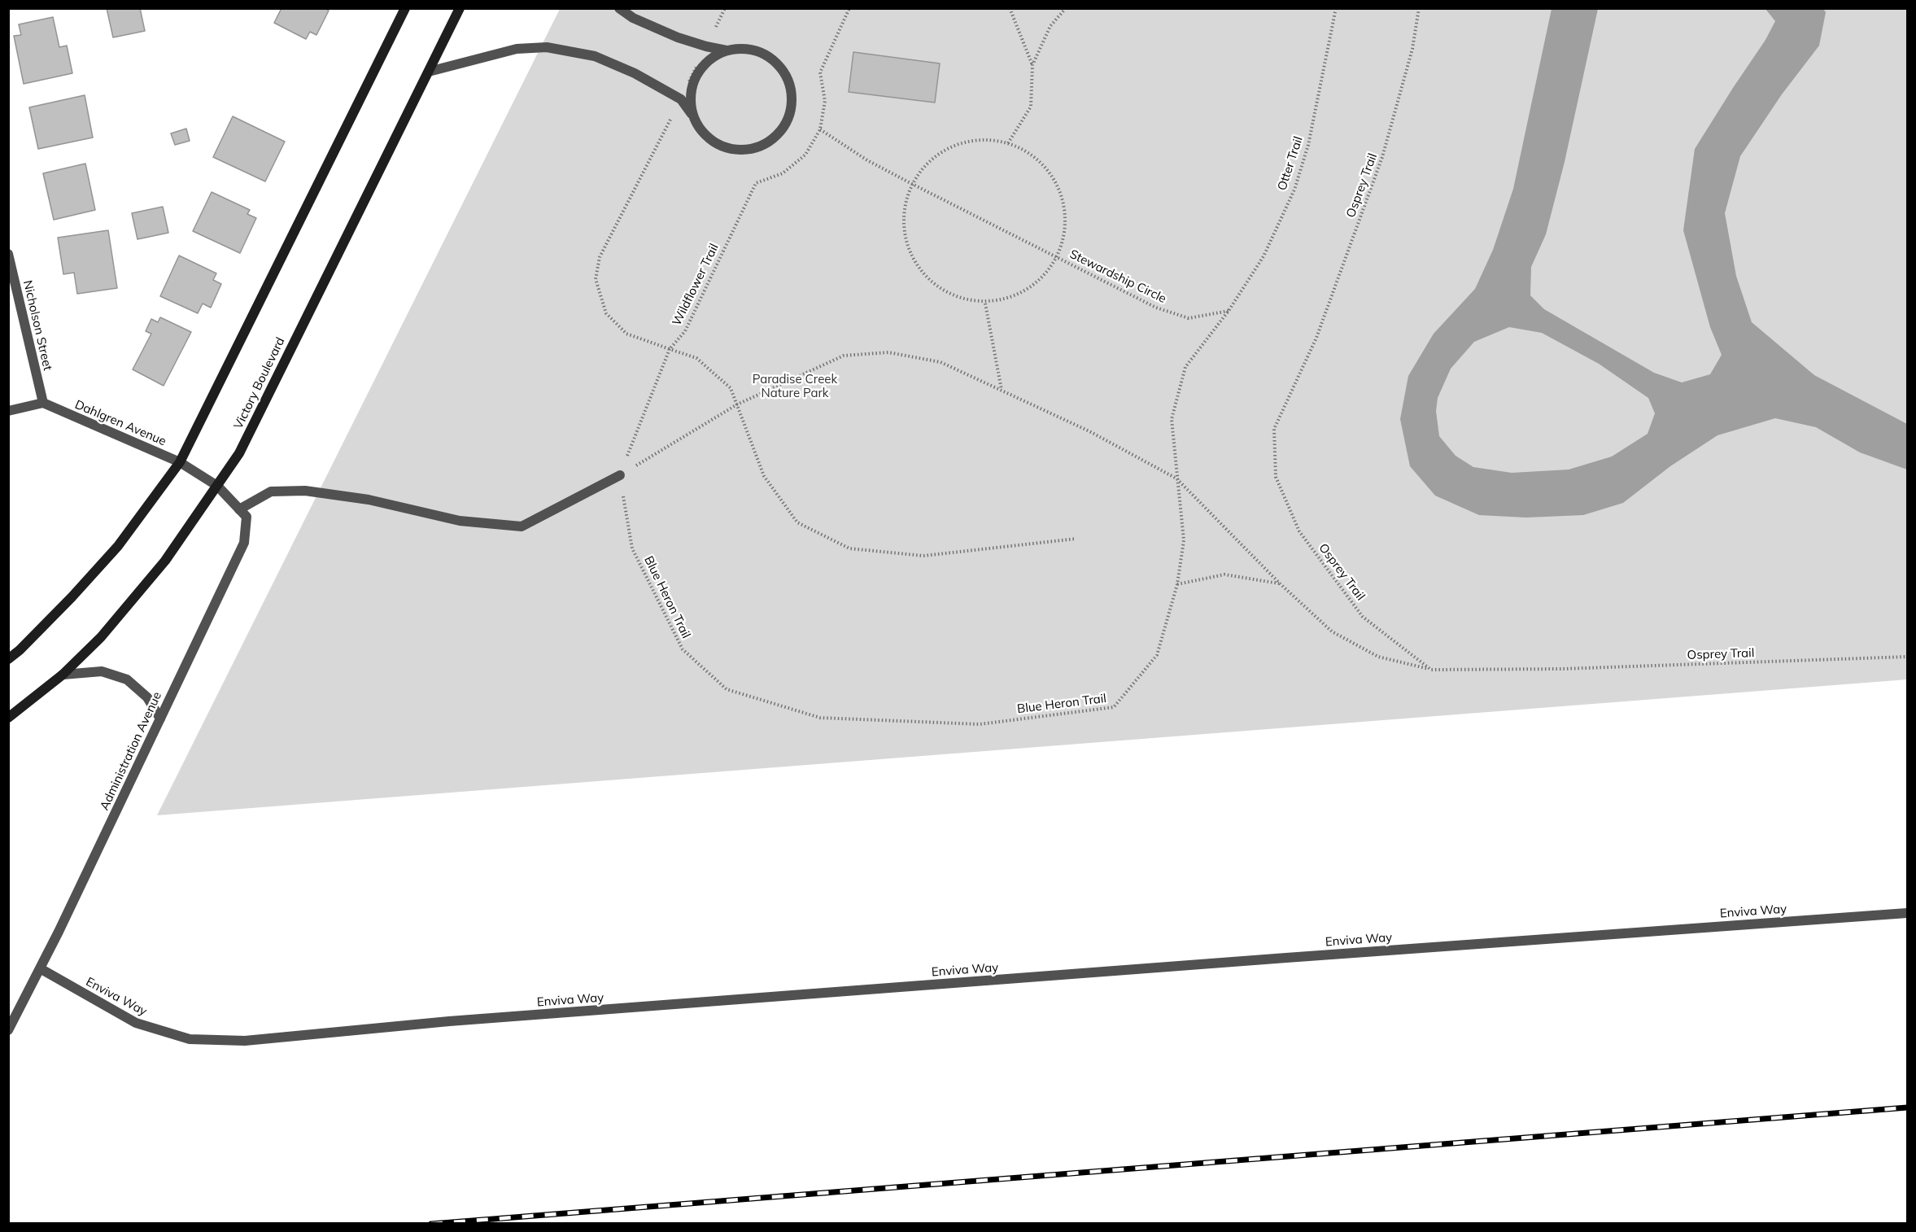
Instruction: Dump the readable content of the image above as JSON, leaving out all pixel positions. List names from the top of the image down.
{
  "streets": {
    "main road": ["Victory Boulevard"],
    "street": [
      "Nicholson Street",
      "Dahlgren Avenue",
      "Administration Avenue",
      "Enviva Way"
    ],
    "path": [
      "Otter Trail",
      "Osprey Trail",
      "Stewardship Circle",
      "Wildflower Trail",
      "Blue Heron Trail"
    ]
  },
  "crossings": [
    ["Otter Trail", "Stewardship Circle"],
    ["Otter Trail", "Blue Heron Trail"],
    ["Stewardship Circle", "Wildflower Trail"],
    ["Nicholson Street", "Dahlgren Avenue"],
    ["Victory Boulevard", "Dahlgren Avenue"],
    ["Victory Boulevard", "Administration Avenue"],
    ["Dahlgren Avenue", "Administration Avenue"],
    ["Administration Avenue", "Enviva Way"]
  ],
  "parks": ["Paradise Creek Nature Park"]
}
